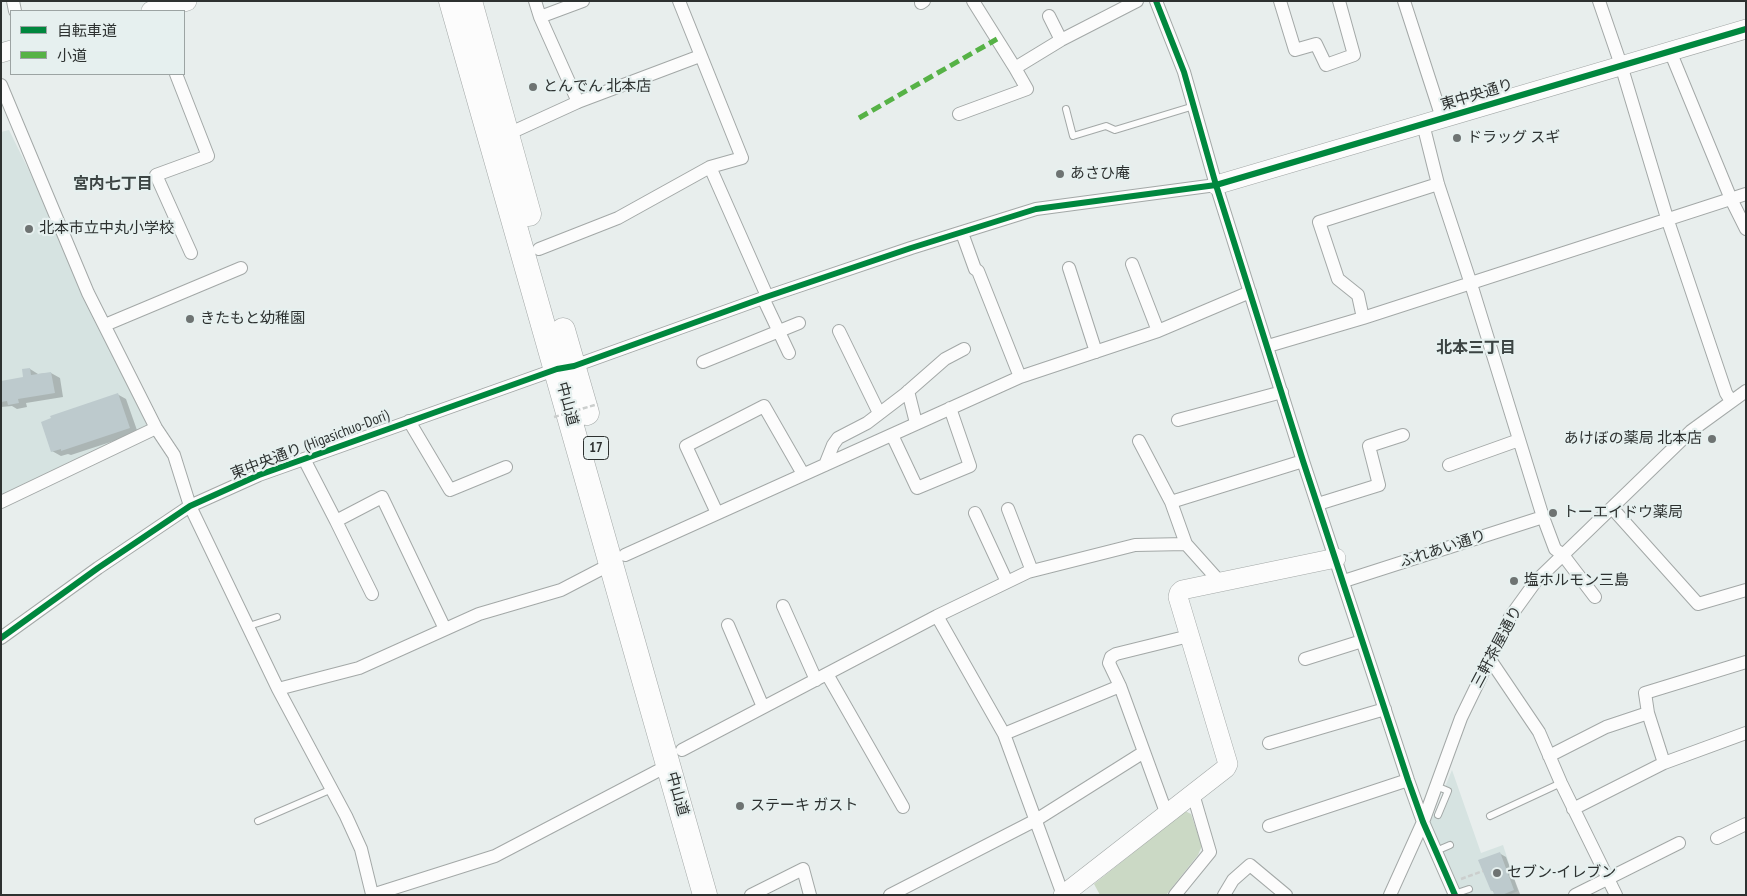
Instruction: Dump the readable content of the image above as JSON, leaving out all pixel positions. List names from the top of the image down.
{
  "streets": {
    "highway": ["中山道", "17"],
    "street": [
      "東中央通り",
      "東中央通り (Higasichuo-Dori)",
      "ふれあい通り",
      "三軒茶屋通り"
    ]
  },
  "crossings": [
    ["東中央通り", "東中央通り (Higasichuo-Dori)"],
    ["中山道", "東中央通り (Higasichuo-Dori)"]
  ],
  "districts": ["宮内七丁目", "北本三丁目"],
  "places": [
    "とんでん 北本店",
    "ドラッグ スギ",
    "あさひ庵",
    "北本市立中丸小学校",
    "きたもと幼稚園",
    "あけぼの薬局 北本店",
    "トーエイドウ薬局",
    "塩ホルモン三島",
    "ステーキ ガスト",
    "セブン-イレブン"
  ],
  "legend": ["自転車道", "小道"]
}
